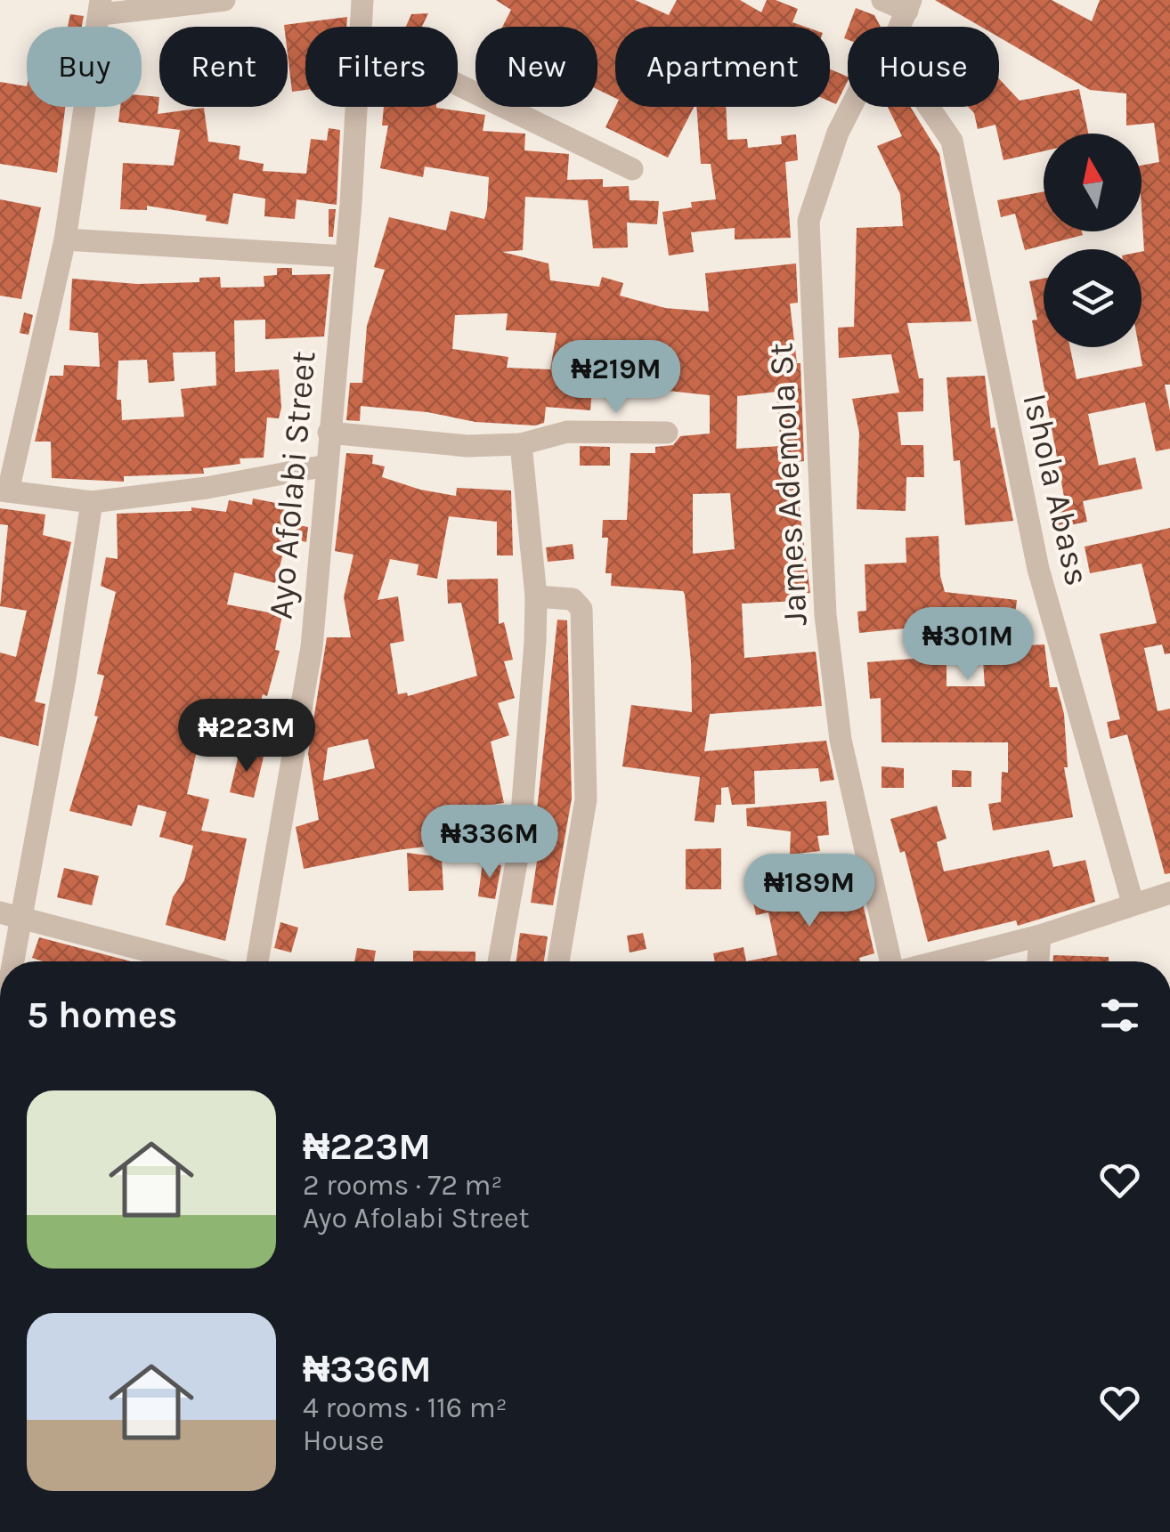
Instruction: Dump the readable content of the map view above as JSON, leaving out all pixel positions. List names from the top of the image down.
{
  "streets": {
    "street": ["James Ademola St", "Ayo Afolabi Street", "Ishola Abass"]
  },
  "north": "top",
  "page": {
    "chip": [
      "Buy",
      "Rent",
      "Filters",
      "New",
      "Apartment",
      "House"
    ],
    "price": [
      "₦219M",
      "₦301M",
      "₦223M",
      "₦336M",
      "₦189M"
    ],
    "heading": "5 homes",
    "list": [
      {
        "name": "₦223M",
        "note": "2 rooms · 72 m² · Ayo Afolabi Street"
      },
      {
        "name": "₦336M",
        "note": "4 rooms · 116 m² · House"
      }
    ]
  }
}
